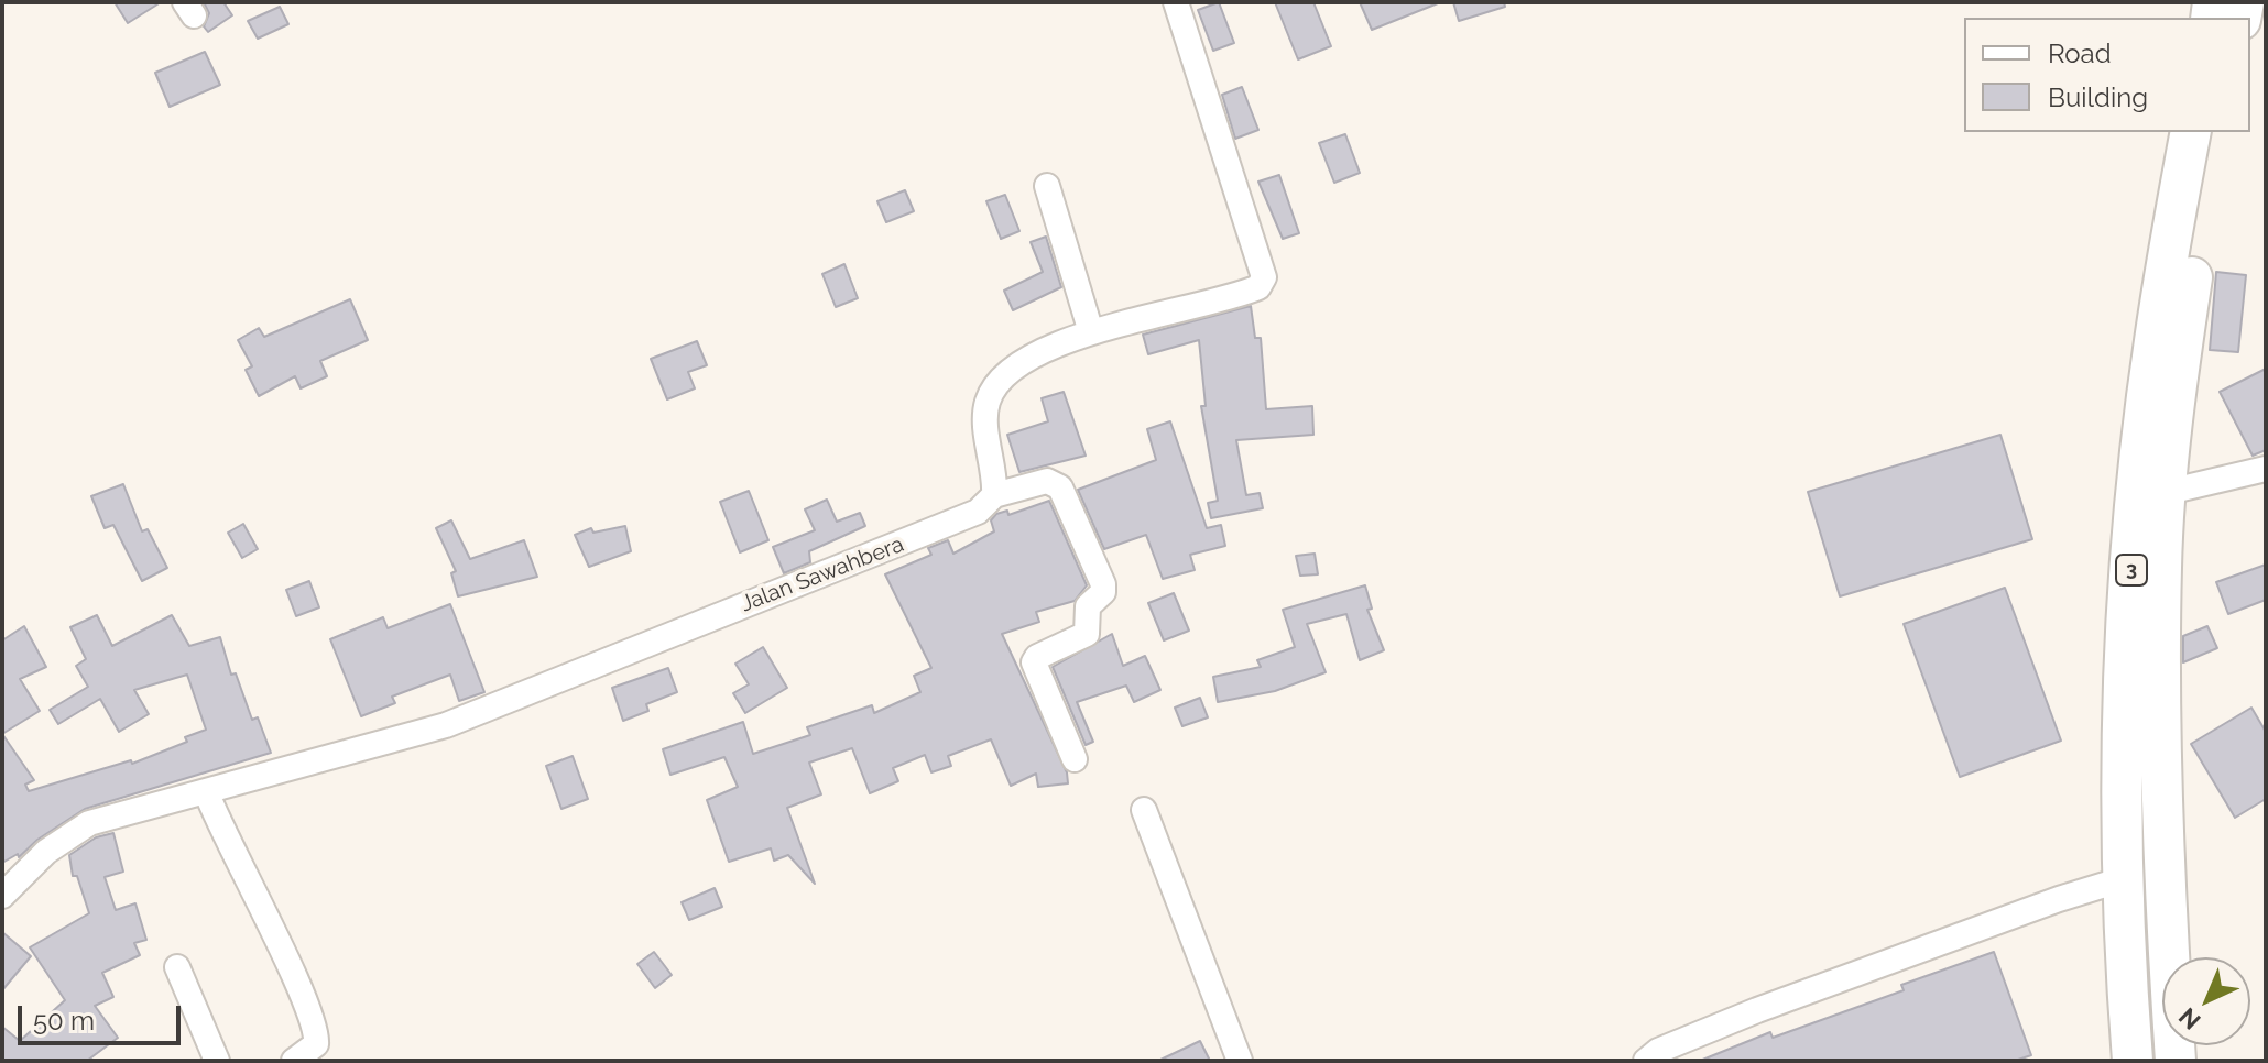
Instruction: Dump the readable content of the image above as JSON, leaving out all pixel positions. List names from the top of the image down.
{
  "streets": {
    "main road": ["3"],
    "street": ["Jalan Sawahbera"]
  },
  "legend": ["Road", "Building"],
  "scale_bar": "50 m",
  "north": "bottom left"
}
